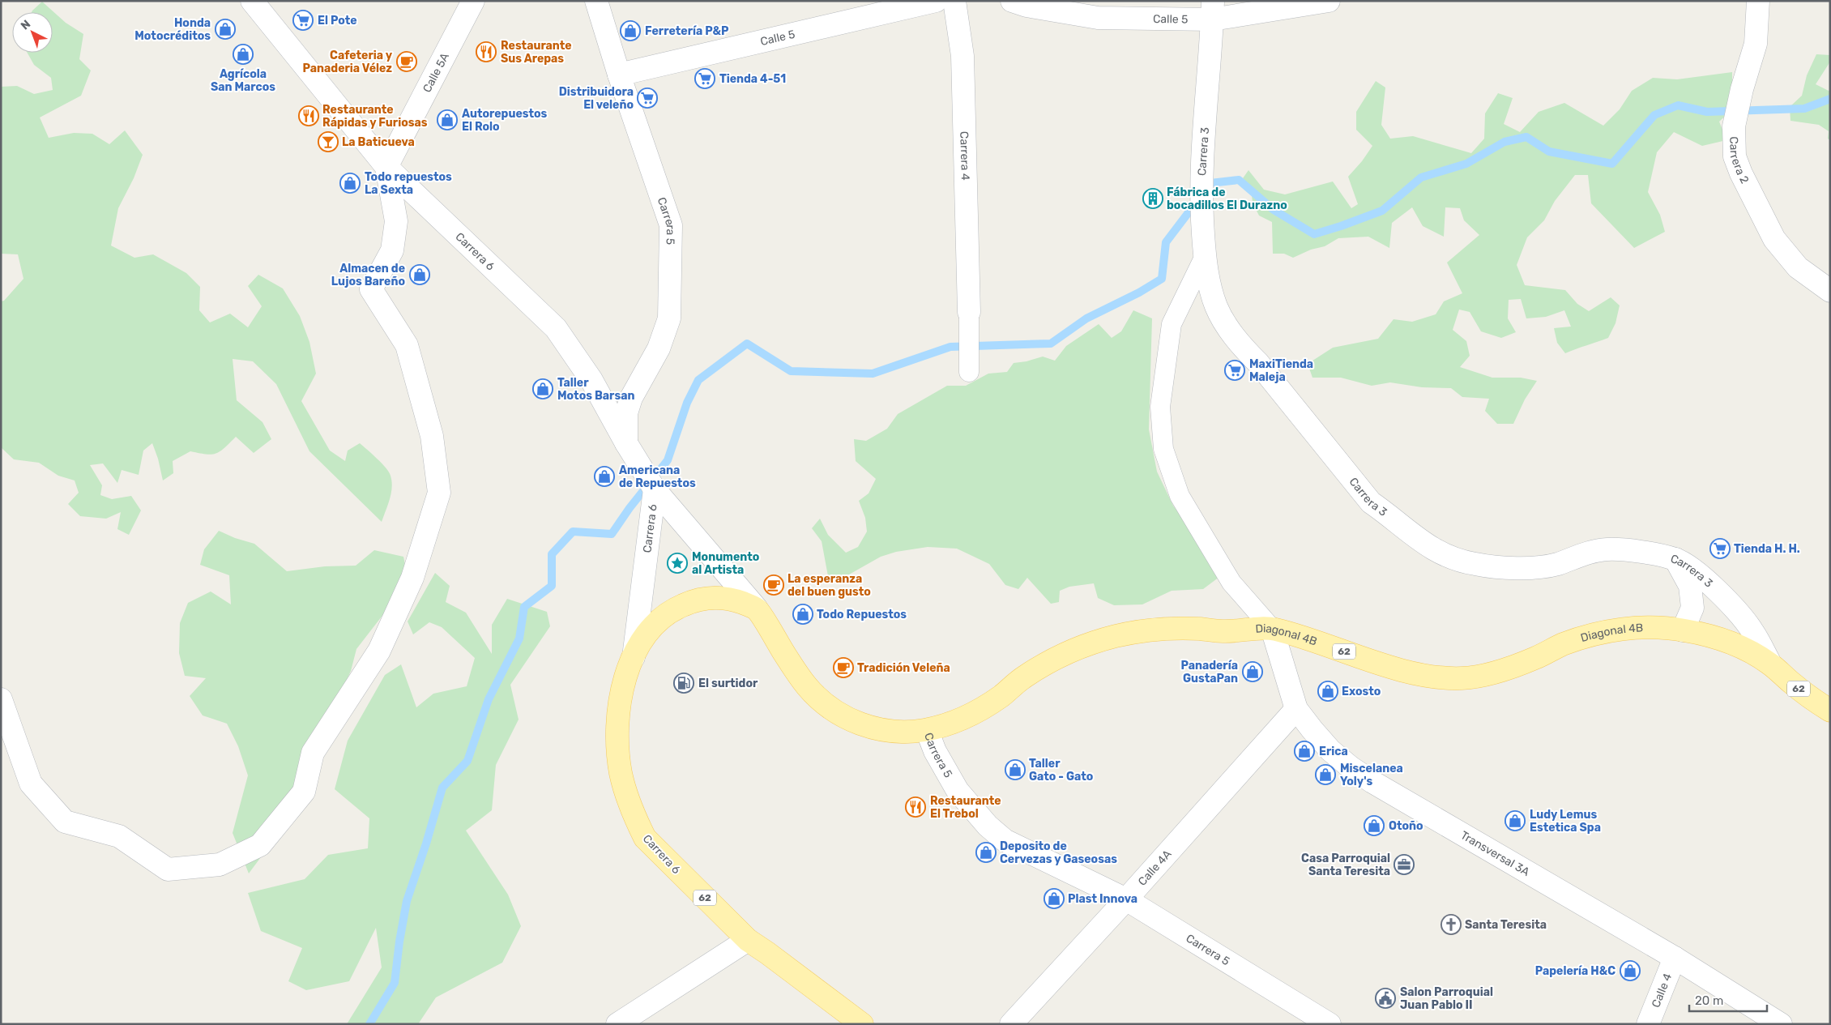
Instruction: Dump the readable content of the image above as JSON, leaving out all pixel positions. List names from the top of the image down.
{
  "streets": {
    "main road": [
      "Carrera 3",
      "Carrera 5",
      "Carrera 6",
      "Diagonal 4B",
      "62"
    ],
    "street": [
      "Calle 5",
      "Calle 5A",
      "Carrera 4",
      "Carrera 2",
      "Transversal 3A",
      "Calle 4A",
      "Calle 4"
    ]
  },
  "crossings": [
    ["Calle 5", "Carrera 3"],
    ["Calle 5", "Carrera 5"],
    ["Calle 5A", "Carrera 6"],
    ["Carrera 3", "Diagonal 4B"],
    ["Carrera 5", "Carrera 6"],
    ["Carrera 5", "Diagonal 4B"],
    ["Carrera 5", "62"],
    ["Carrera 5", "Calle 4A"],
    ["Carrera 6", "62"],
    ["Diagonal 4B", "Transversal 3A"],
    ["Transversal 3A", "Calle 4A"],
    ["Transversal 3A", "Calle 4"]
  ],
  "places": {
    "supermarket": [
      "El Pote",
      "Tienda 4-51",
      "Distribuidora El veleño",
      "MaxiTienda Maleja",
      "Tienda H. H."
    ],
    "shop": [
      "Honda Motocréditos",
      "Ferretería P&P",
      "Agrícola San Marcos",
      "Autorepuestos El Rolo",
      "Todo repuestos La Sexta",
      "Almacen de Lujos Bareño",
      "Taller Motos Barsan",
      "Americana de Repuestos",
      "Todo Repuestos",
      "Panadería GustaPan",
      "Exosto",
      "Erica",
      "Taller Gato - Gato",
      "Miscelanea Yoly's",
      "Ludy Lemus Estetica Spa",
      "Otoño",
      "Deposito de Cervezas y Gaseosas",
      "Plast Innova",
      "Papelería H&C"
    ],
    "restaurant": ["Restaurante Sus Arepas", "Restaurante Rápidas y Furiosas", "Restaurante El Trebol"],
    "cafe": ["Cafeteria y Panaderia Vélez", "La esperanza del buen gusto", "Tradición Veleña"],
    "bar": ["La Baticueva"],
    "building": ["Fábrica de bocadillos El Durazno"],
    "place": ["Monumento al Artista"],
    "fuel station": ["El surtidor"],
    "office": ["Casa Parroquial Santa Teresita"],
    "church": ["Santa Teresita"],
    "public building": ["Salon Parroquial Juan Pablo II"]
  },
  "scale_bar": "20 m",
  "north": "top left"
}
